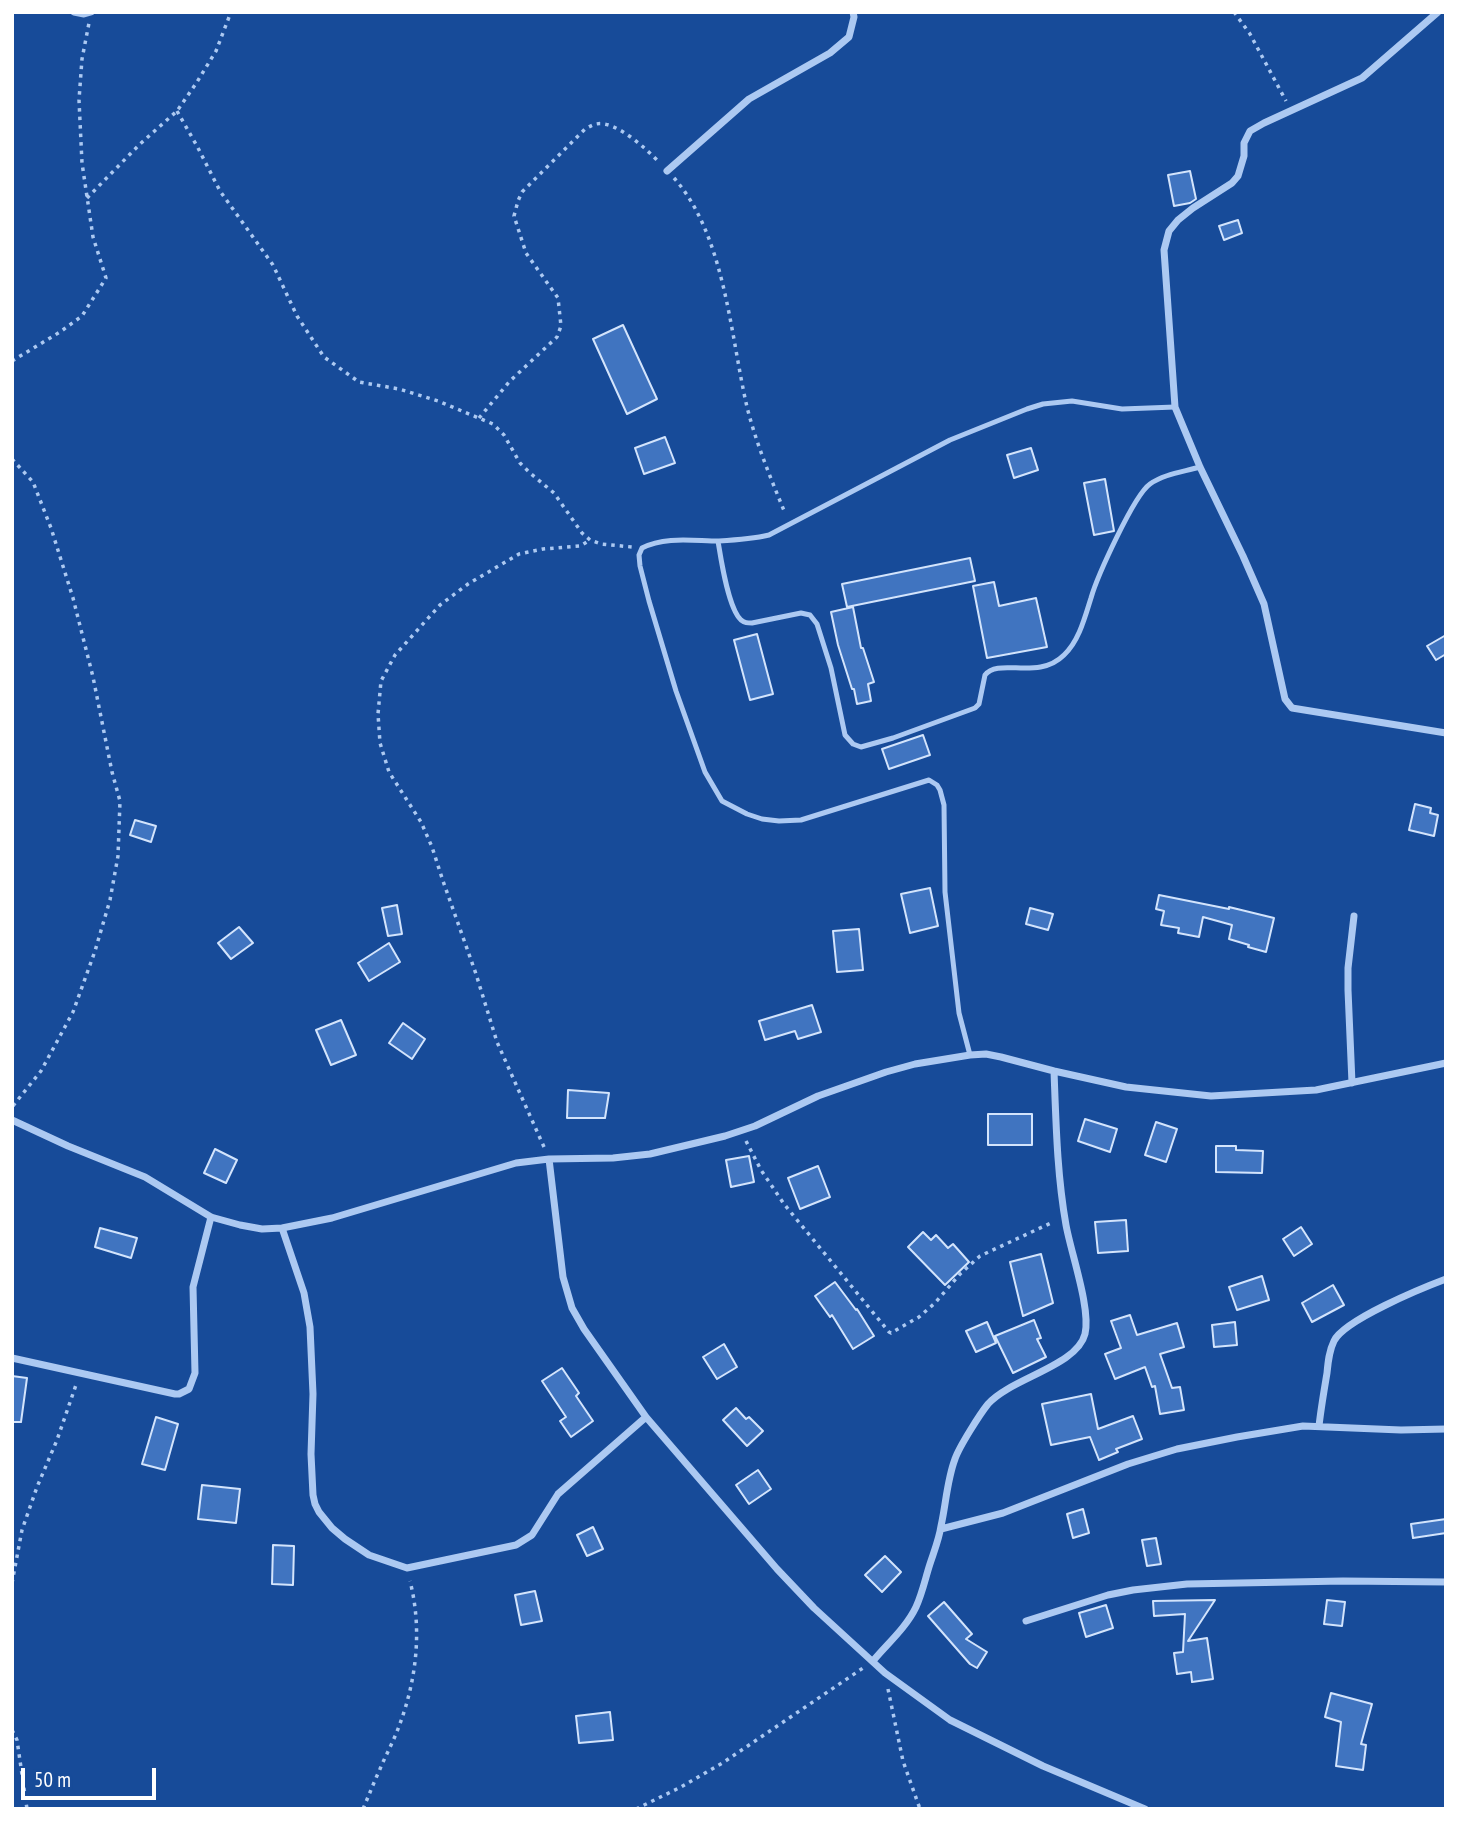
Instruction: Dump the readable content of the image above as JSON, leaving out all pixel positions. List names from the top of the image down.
{
  "scale_bar": "50 m"
}
